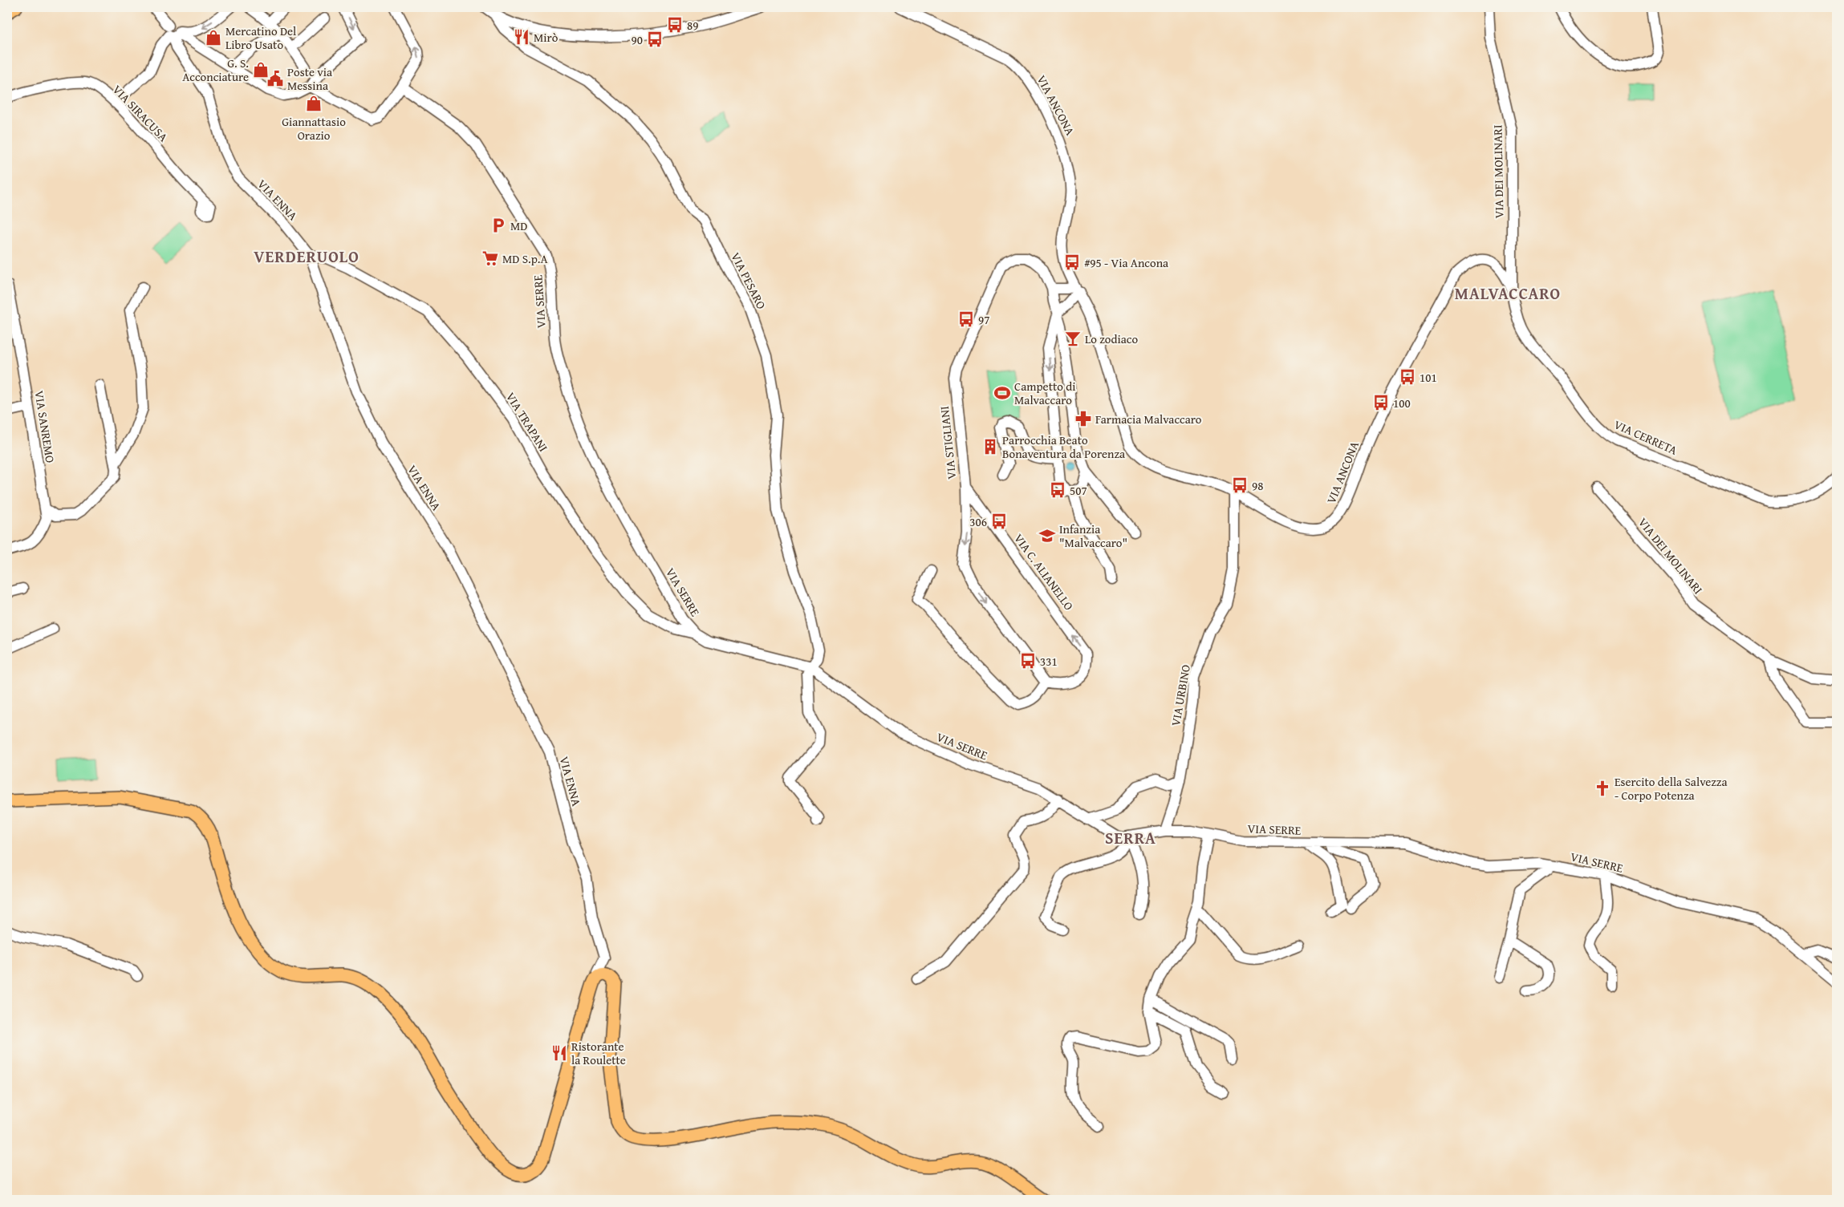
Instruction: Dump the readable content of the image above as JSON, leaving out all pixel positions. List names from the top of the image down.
{
  "streets": {
    "street": [
      "VIA ANCONA",
      "VIA SIRACUSA",
      "VIA DEI MOLINARI",
      "VIA ENNA",
      "VIA PESARO",
      "VIA SERRE",
      "VIA TRAPANI",
      "VIA SANREMO",
      "VIA CERRETA",
      "VIA STIGLIANI",
      "VIA C. ALIANELLO",
      "VIA URBINO"
    ]
  },
  "crossings": [
    ["VIA ANCONA", "VIA DEI MOLINARI"],
    ["VIA ANCONA", "VIA CERRETA"],
    ["VIA ANCONA", "VIA URBINO"],
    ["VIA DEI MOLINARI", "VIA CERRETA"],
    ["VIA ENNA", "VIA TRAPANI"],
    ["VIA PESARO", "VIA SERRE"],
    ["VIA SERRE", "VIA TRAPANI"],
    ["VIA SERRE", "VIA URBINO"],
    ["VIA STIGLIANI", "VIA C. ALIANELLO"]
  ],
  "districts": ["VERDERUOLO", "MALVACCARO", "SERRA"],
  "places": {
    "bus stop": [
      "89",
      "90",
      "#95 - Via Ancona",
      "97",
      "101",
      "100",
      "98",
      "507",
      "306",
      "331"
    ],
    "restaurant": ["Mirò", "Ristorante la Roulette"],
    "shop": ["Mercatino Del Libro Usato", "G. S. Acconciature", "Giannattasio Orazio"],
    "public building": ["Poste via Messina"],
    "parking": ["MD"],
    "supermarket": ["MD S.p.A"],
    "bar": ["Lo zodiaco"],
    "sports": ["Campetto di Malvaccaro"],
    "pharmacy": ["Farmacia Malvaccaro"],
    "building": ["Parrocchia Beato Bonaventura da Porenza"],
    "school or university": ["Infanzia \"Malvaccaro\""],
    "church": ["Esercito della Salvezza - Corpo Potenza"]
  }
}
